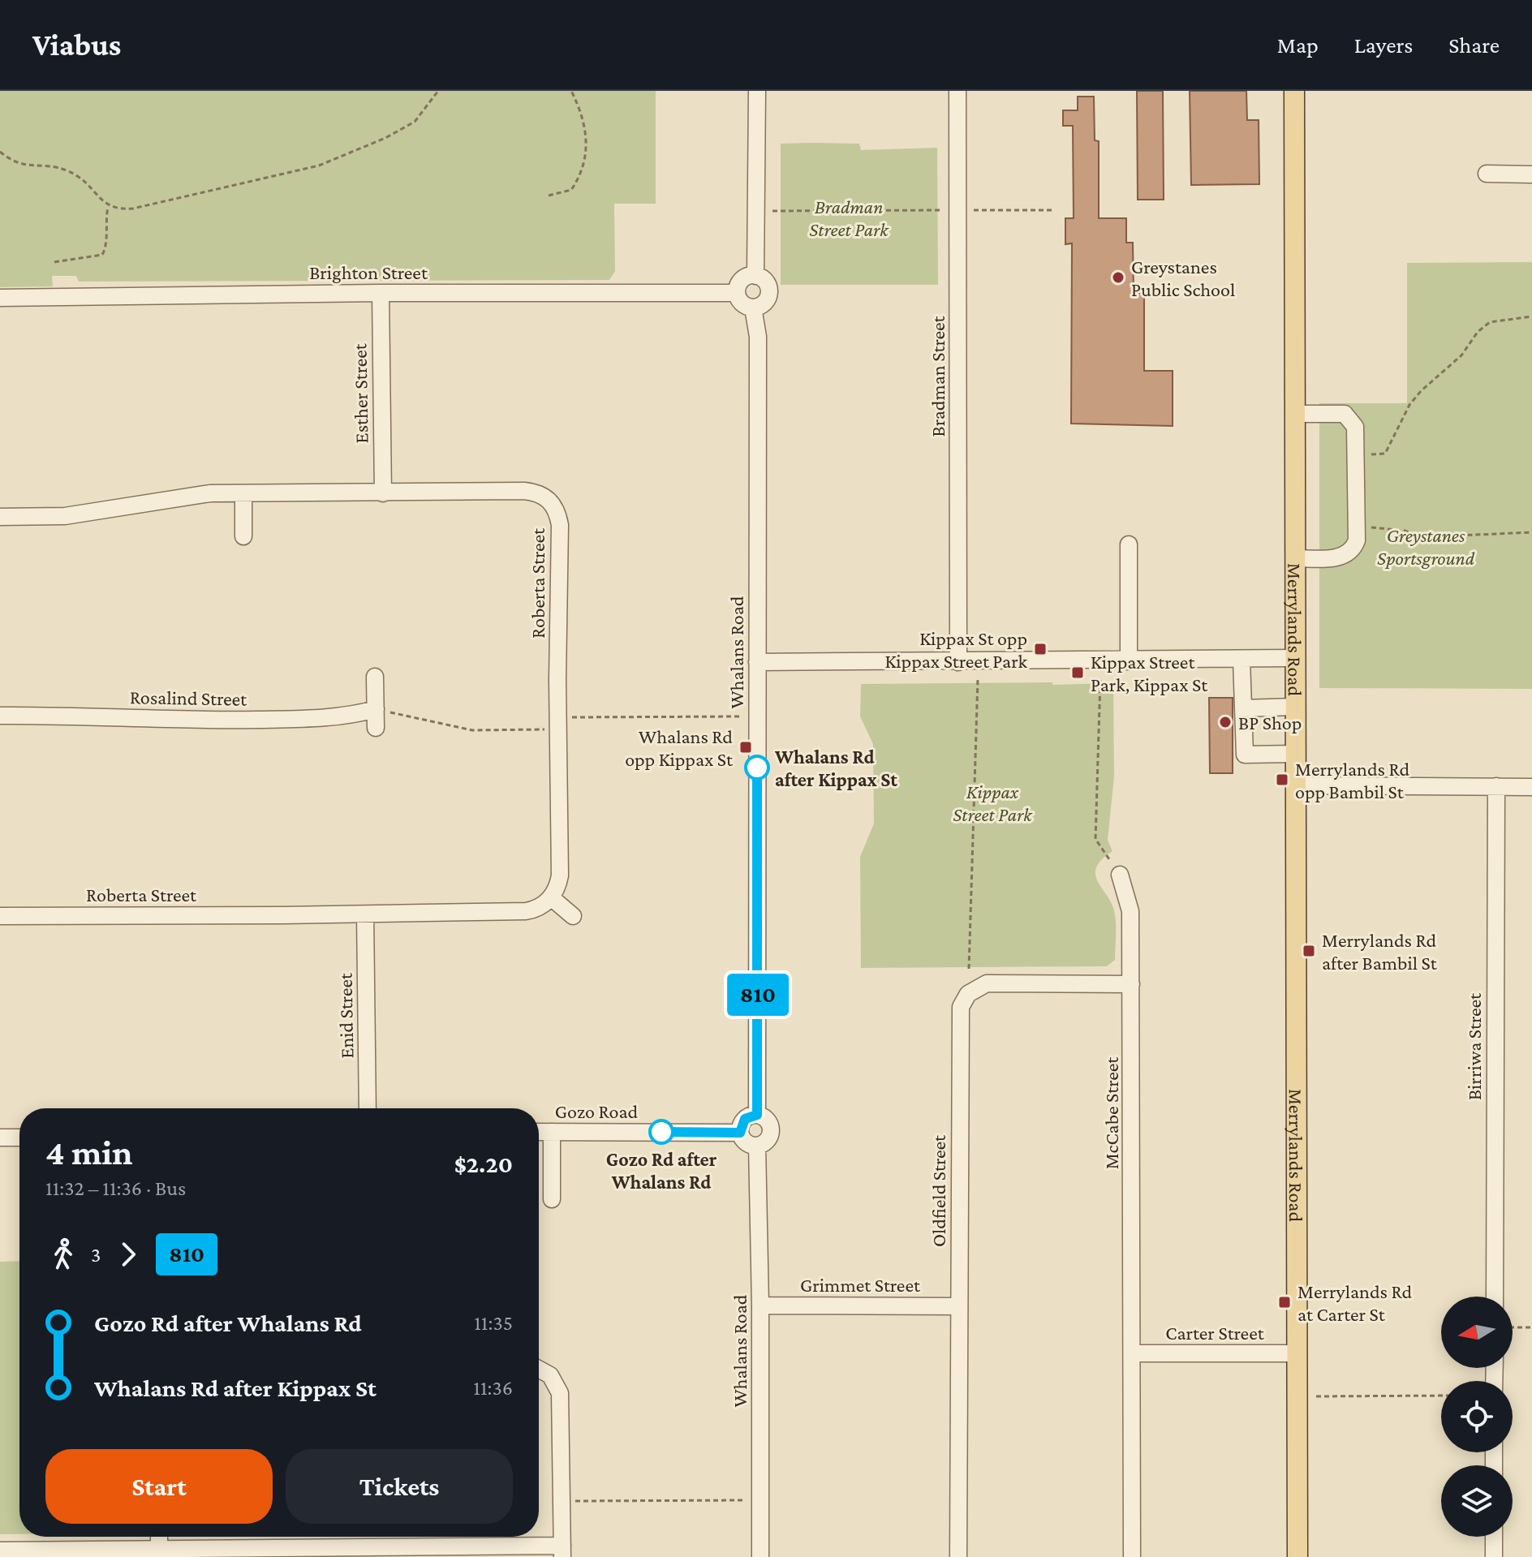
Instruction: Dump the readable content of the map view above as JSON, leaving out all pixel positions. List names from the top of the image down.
{
  "streets": {
    "main road": ["Merrylands Road"],
    "street": [
      "Brighton Street",
      "Bradman Street",
      "Esther Street",
      "Roberta Street",
      "Whalans Road",
      "Rosalind Street",
      "Enid Street",
      "Birriwa Street",
      "Gozo Road",
      "McCabe Street",
      "Oldfield Street",
      "Grimmet Street",
      "Carter Street"
    ]
  },
  "crossings": [
    ["Brighton Street", "Esther Street"],
    ["Brighton Street", "Whalans Road"],
    ["Esther Street", "Roberta Street"],
    ["Roberta Street", "Enid Street"],
    ["Merrylands Road", "Carter Street"],
    ["Whalans Road", "Gozo Road"],
    ["Whalans Road", "Grimmet Street"],
    ["McCabe Street", "Oldfield Street"],
    ["McCabe Street", "Carter Street"],
    ["Oldfield Street", "Grimmet Street"]
  ],
  "parks": ["Bradman Street Park", "Greystanes Sportsground", "Kippax Street Park"],
  "places": {
    "other": [
      "Greystanes Public School",
      "BP Shop",
      "Whalans Rd after Kippax St",
      "Gozo Rd after Whalans Rd"
    ],
    "transit": [
      "Kippax St opp Kippax Street Park",
      "Kippax Street Park, Kippax St",
      "Whalans Rd opp Kippax St",
      "Merrylands Rd opp Bambil St",
      "Merrylands Rd after Bambil St",
      "Merrylands Rd at Carter St"
    ]
  },
  "lines": ["bus line 810"],
  "north": "left",
  "page": {
    "header": "Viabus",
    "nav": ["Map", "Layers", "Share"],
    "on_map": "810",
    "heading": ["4 min", "11:32 – 11:36 · Bus", "$2.20"],
    "legs": ["3", "810"],
    "list": [
      {
        "name": "Gozo Rd after Whalans Rd",
        "value": "11:35"
      },
      {
        "name": "Whalans Rd after Kippax St",
        "value": "11:36"
      }
    ],
    "buttons": ["Start", "Tickets"]
  }
}
